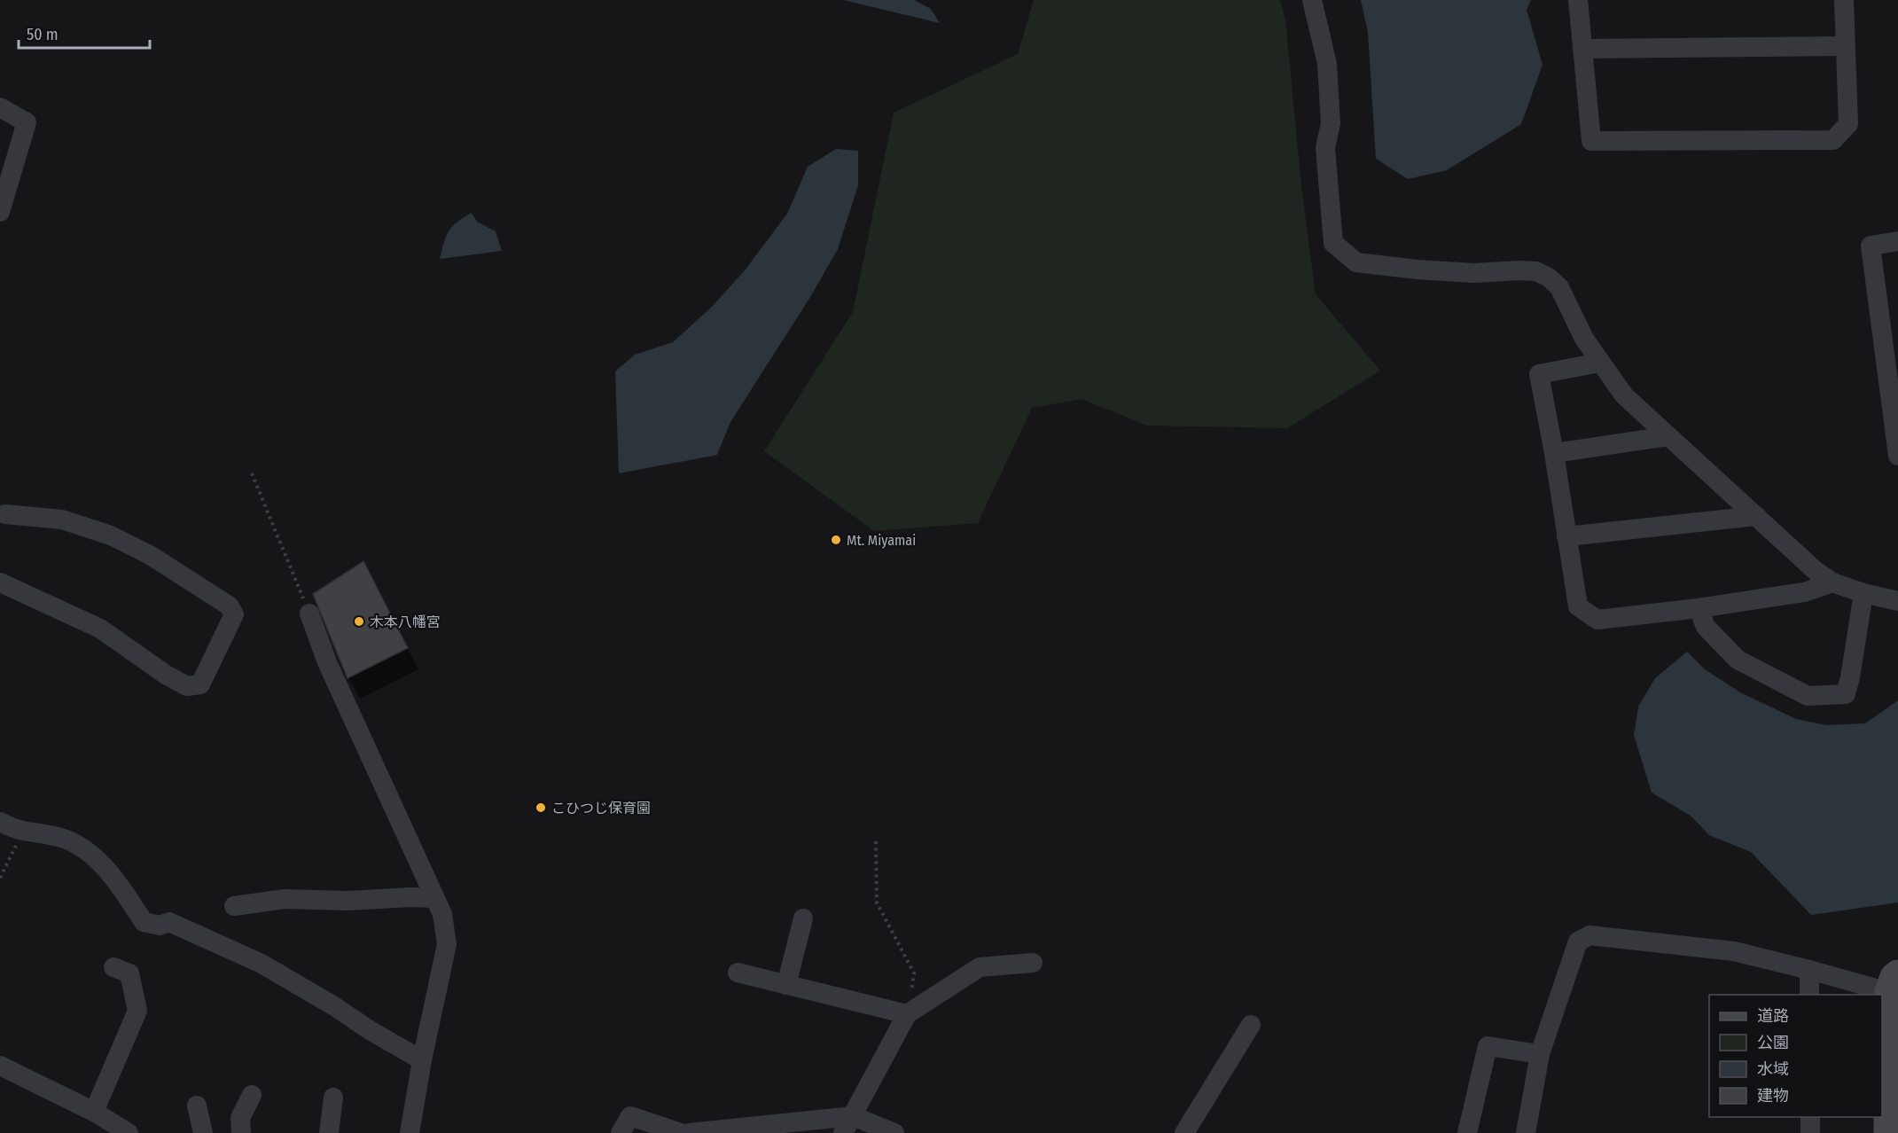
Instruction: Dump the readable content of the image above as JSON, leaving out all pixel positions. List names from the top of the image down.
{
  "places": ["Mt. Miyamai", "木本八幡宮", "こひつじ保育園"],
  "legend": [
    "道路",
    "公園",
    "水域",
    "建物"
  ],
  "scale_bar": "50 m"
}
